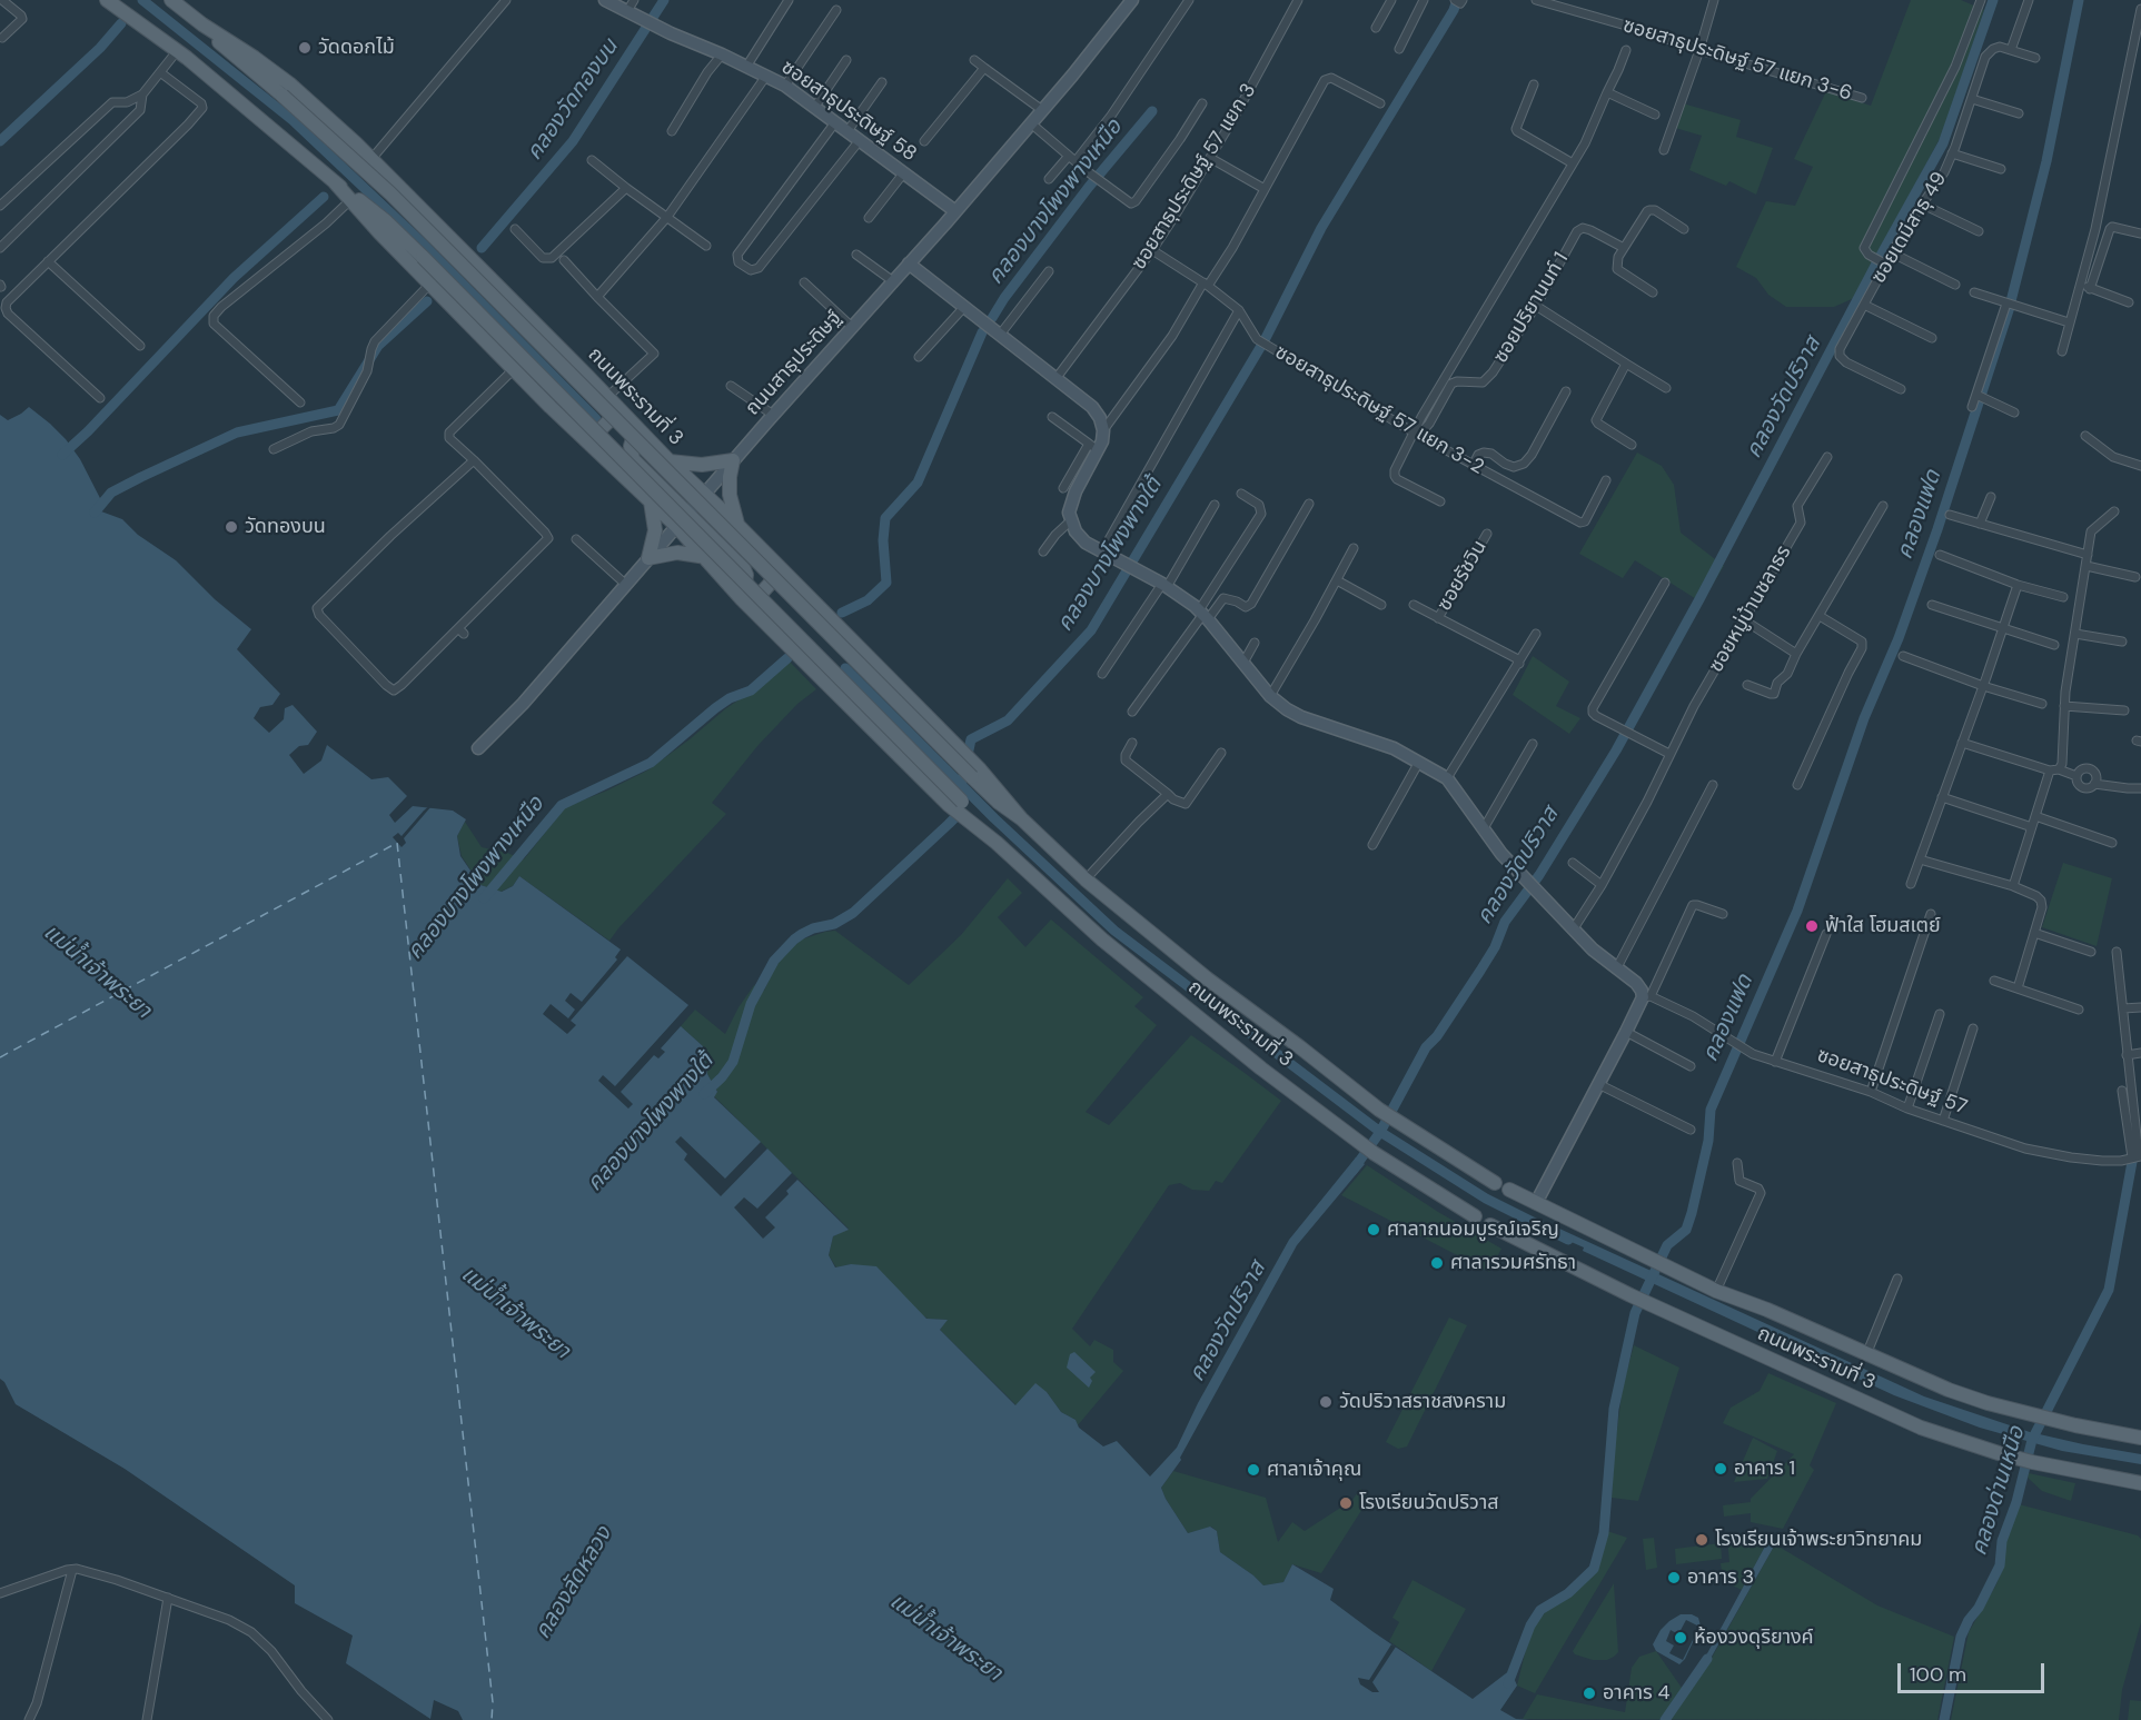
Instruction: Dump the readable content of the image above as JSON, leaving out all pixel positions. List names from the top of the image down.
{
  "streets": {
    "main road": ["ถนนพระรามที่ 3"],
    "street": [
      "ซอยสาธุประดิษฐ์ 57 แยก 3-6",
      "ซอยสาธุประดิษฐ์ 58",
      "ซอยสาธุประดิษฐ์ 57 แยก 3",
      "ซอยเดมีสาธุ 49",
      "ซอยปริยานนท์ 1",
      "ถนนสาธุประดิษฐ์",
      "ซอยสาธุประดิษฐ์ 57 แยก 3-2",
      "ซอยรัชวิน",
      "ซอยหมู่บ้านชลาธร",
      "ซอยสาธุประดิษฐ์ 57"
    ]
  },
  "crossings": [
    ["ซอยสาธุประดิษฐ์ 58", "ถนนสาธุประดิษฐ์"],
    ["ซอยสาธุประดิษฐ์ 57 แยก 3", "ซอยสาธุประดิษฐ์ 57 แยก 3-2"],
    ["ซอยปริยานนท์ 1", "ซอยสาธุประดิษฐ์ 57 แยก 3-2"],
    ["ถนนสาธุประดิษฐ์", "ถนนพระรามที่ 3"],
    ["ซอยหมู่บ้านชลาธร", "ซอยสาธุประดิษฐ์ 57"]
  ],
  "water": [
    "คลองวัดทองบน",
    "คลองบางโพงพางเหนือ",
    "คลองวัดปริวาส",
    "คลองแฟด",
    "คลองบางโพงพางใต้",
    "แม่น้ำเจ้าพระยา",
    "คลองด่านเหนือ",
    "คลองลัดหลวง"
  ],
  "places": [
    "วัดดอกไม้",
    "วัดทองบน",
    "ฟ้าใส โฮมสเตย์",
    "ศาลาถนอมบูรณ์เจริญ",
    "ศาลารวมศรัทธา",
    "วัดปริวาสราชสงคราม",
    "อาคาร 1",
    "ศาลาเจ้าคุณ",
    "โรงเรียนวัดปริวาส",
    "โรงเรียนเจ้าพระยาวิทยาคม",
    "อาคาร 3",
    "ห้องวงดุริยางค์",
    "อาคาร 4"
  ],
  "scale_bar": "100 m"
}
